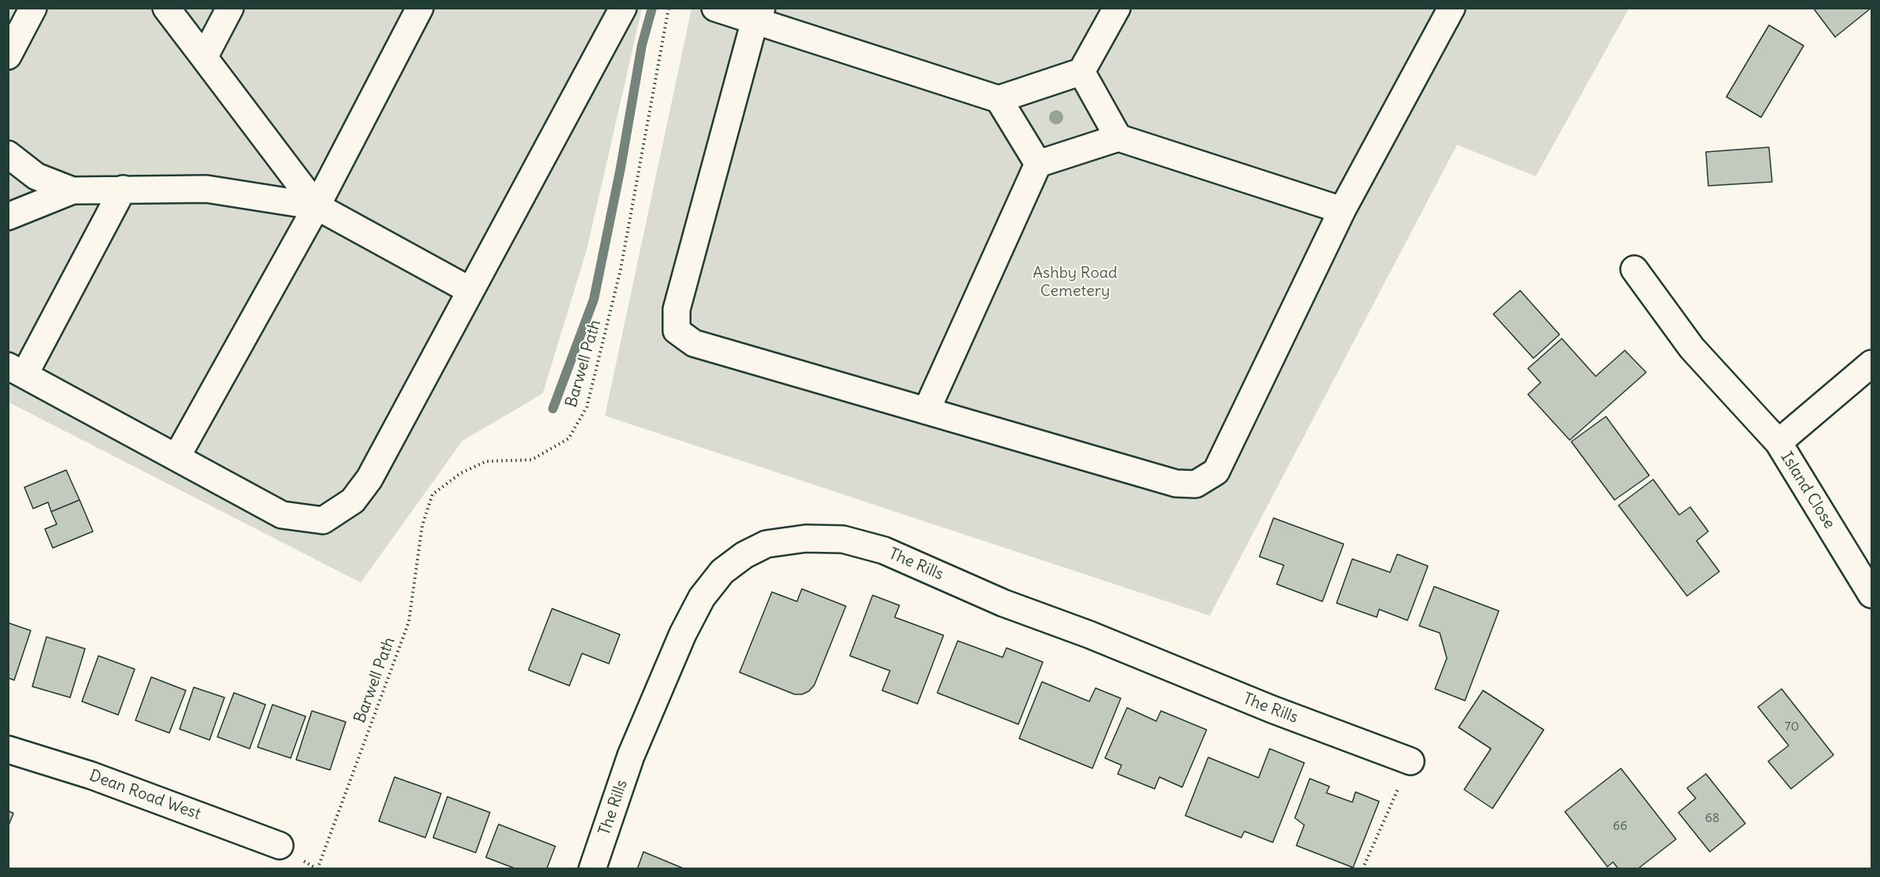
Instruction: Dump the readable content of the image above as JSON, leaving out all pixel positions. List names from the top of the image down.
{
  "streets": {
    "street": ["Island Close", "The Rills", "Dean Road West"],
    "path": ["Barwell Path"]
  },
  "parks": ["Ashby Road Cemetery"],
  "house_numbers": ["70", "68", "66"]
}
